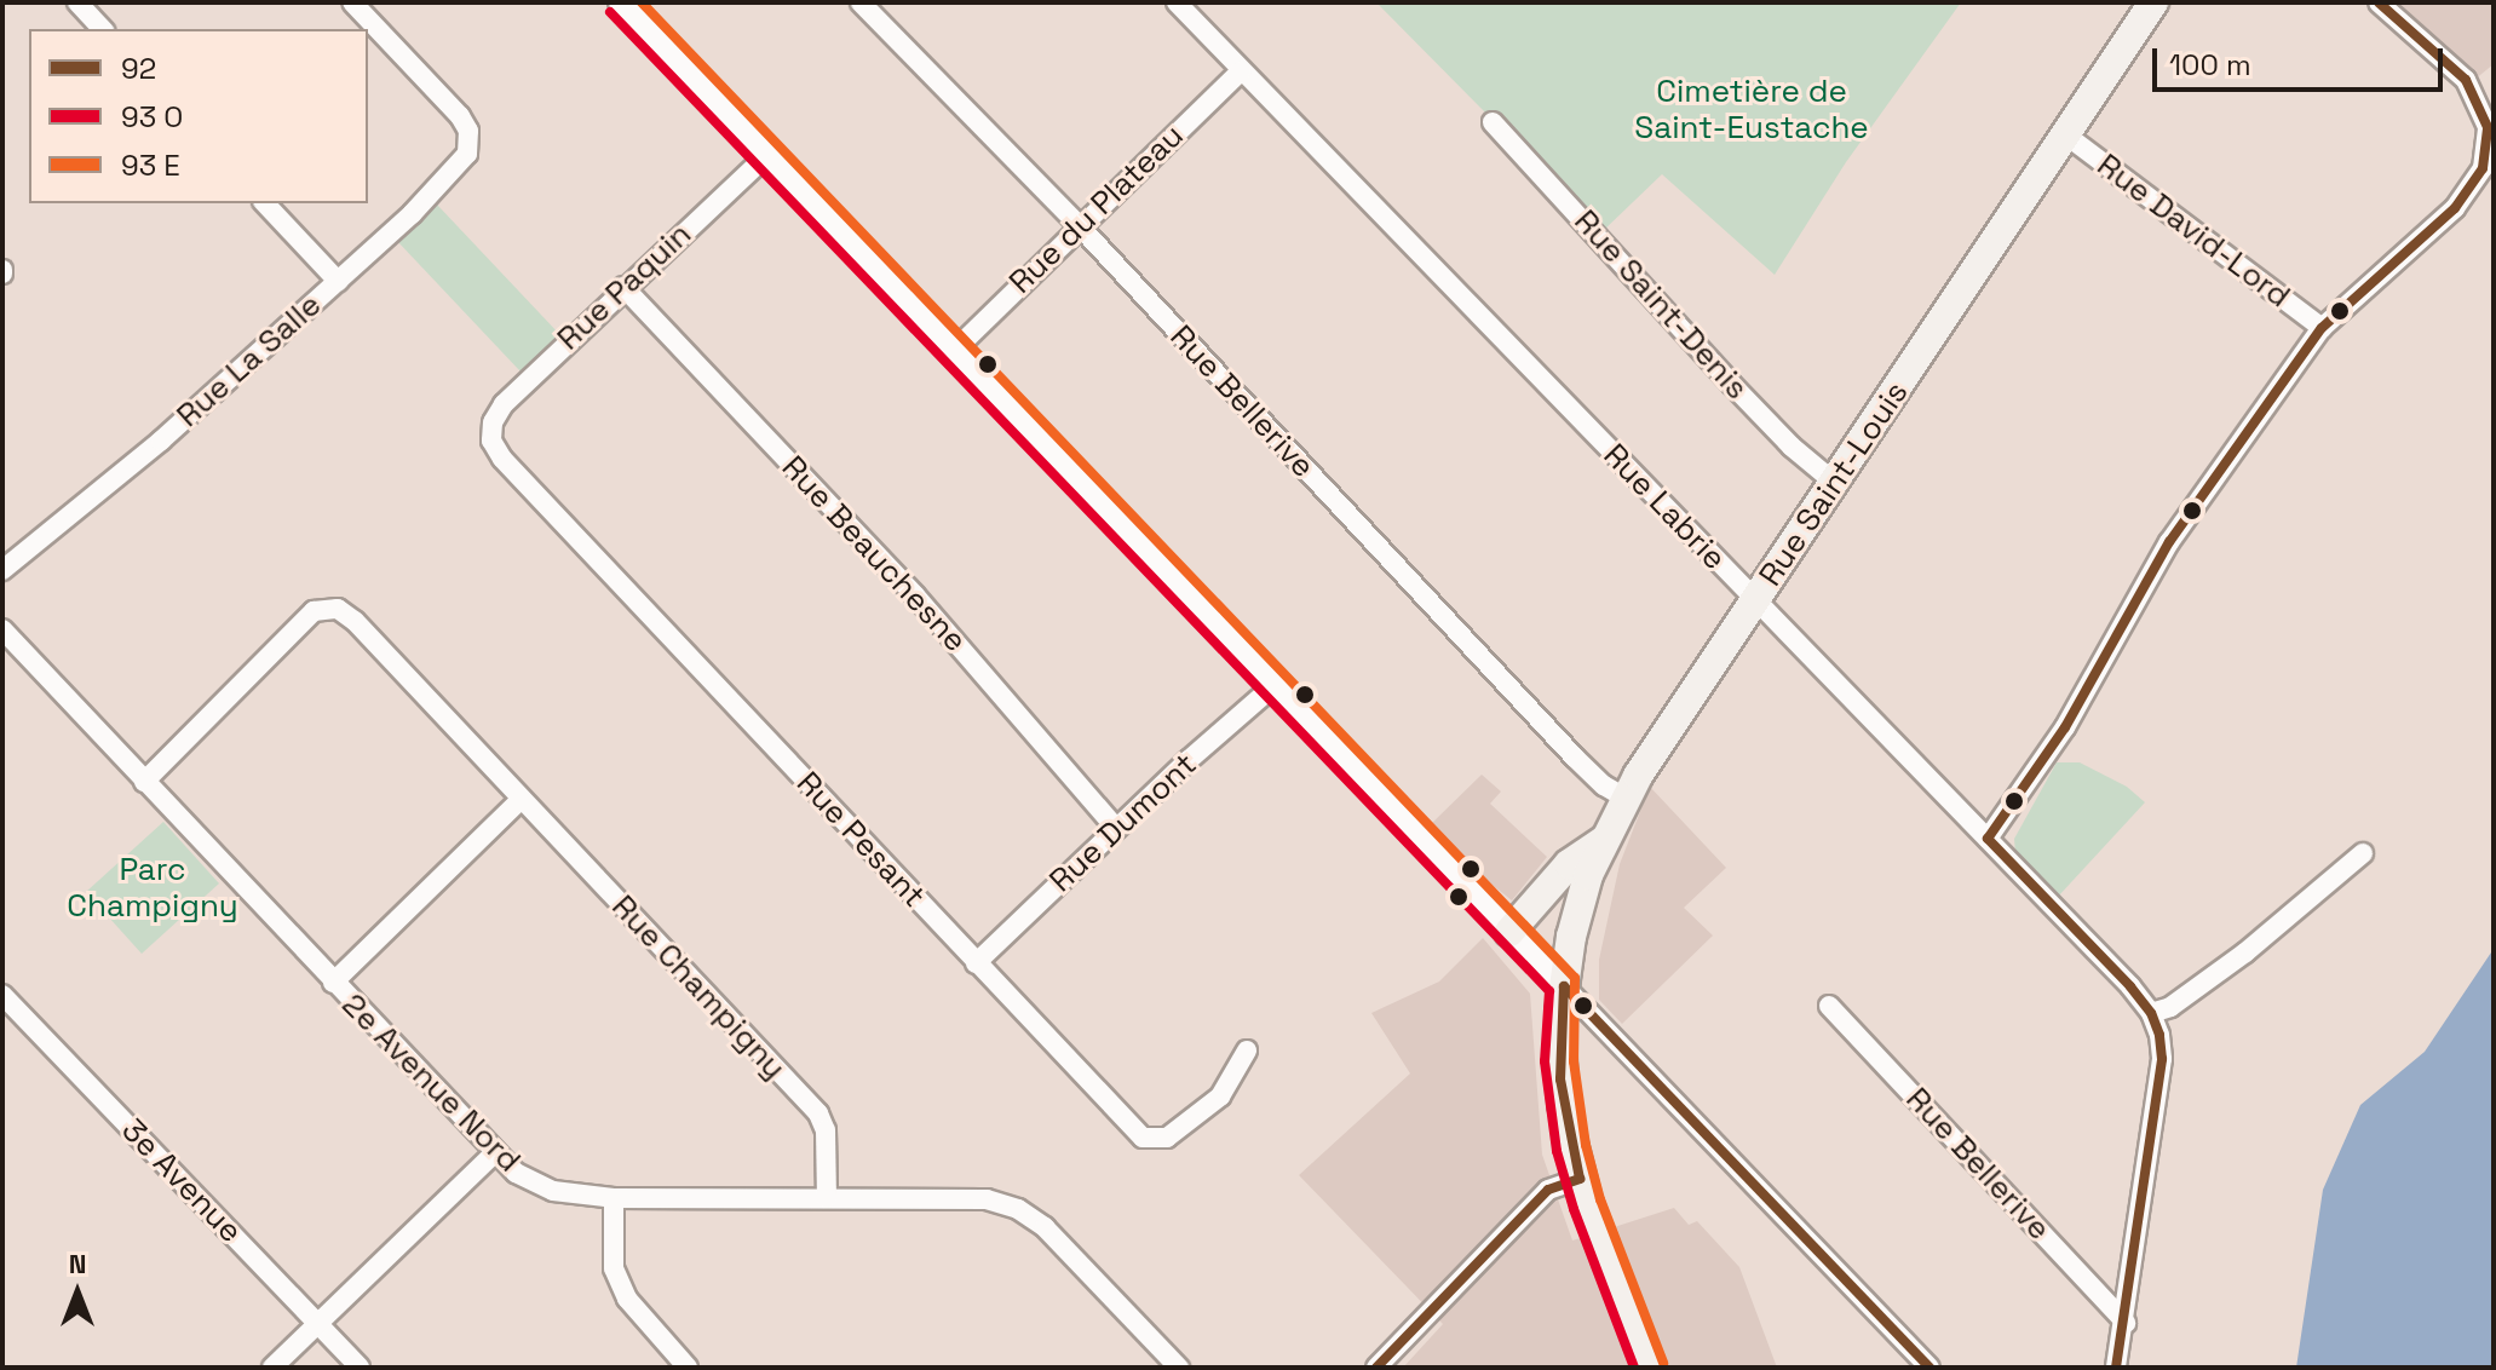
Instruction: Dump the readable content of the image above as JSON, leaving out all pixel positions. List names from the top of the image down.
{
  "streets": {
    "main road": ["Rue Saint-Louis"],
    "street": [
      "Rue du Plateau",
      "Rue David-Lord",
      "Rue Paquin",
      "Rue Saint-Denis",
      "Rue La Salle",
      "Rue Bellerive",
      "Rue Labrie",
      "Rue Beauchesne",
      "Rue Dumont",
      "Rue Pesant",
      "Rue Champigny",
      "2e Avenue Nord",
      "3e Avenue"
    ]
  },
  "crossings": [
    ["Rue du Plateau", "Rue Bellerive"],
    ["Rue du Plateau", "Rue Labrie"],
    ["Rue David-Lord", "Rue Saint-Louis"],
    ["Rue Paquin", "Rue Beauchesne"],
    ["Rue Paquin", "Rue Pesant"],
    ["Rue Saint-Denis", "Rue Saint-Louis"],
    ["Rue Bellerive", "Rue Saint-Louis"],
    ["Rue Bellerive", "Rue Labrie"],
    ["Rue Saint-Louis", "Rue Labrie"],
    ["Rue Beauchesne", "Rue Dumont"],
    ["Rue Dumont", "Rue Pesant"],
    ["Rue Champigny", "2e Avenue Nord"]
  ],
  "parks": ["Cimetière de Saint-Eustache", "Parc Champigny"],
  "lines": ["transit line 92"],
  "legend": ["92", "93 O", "93 E"],
  "scale_bar": "100 m",
  "north": "top"
}
